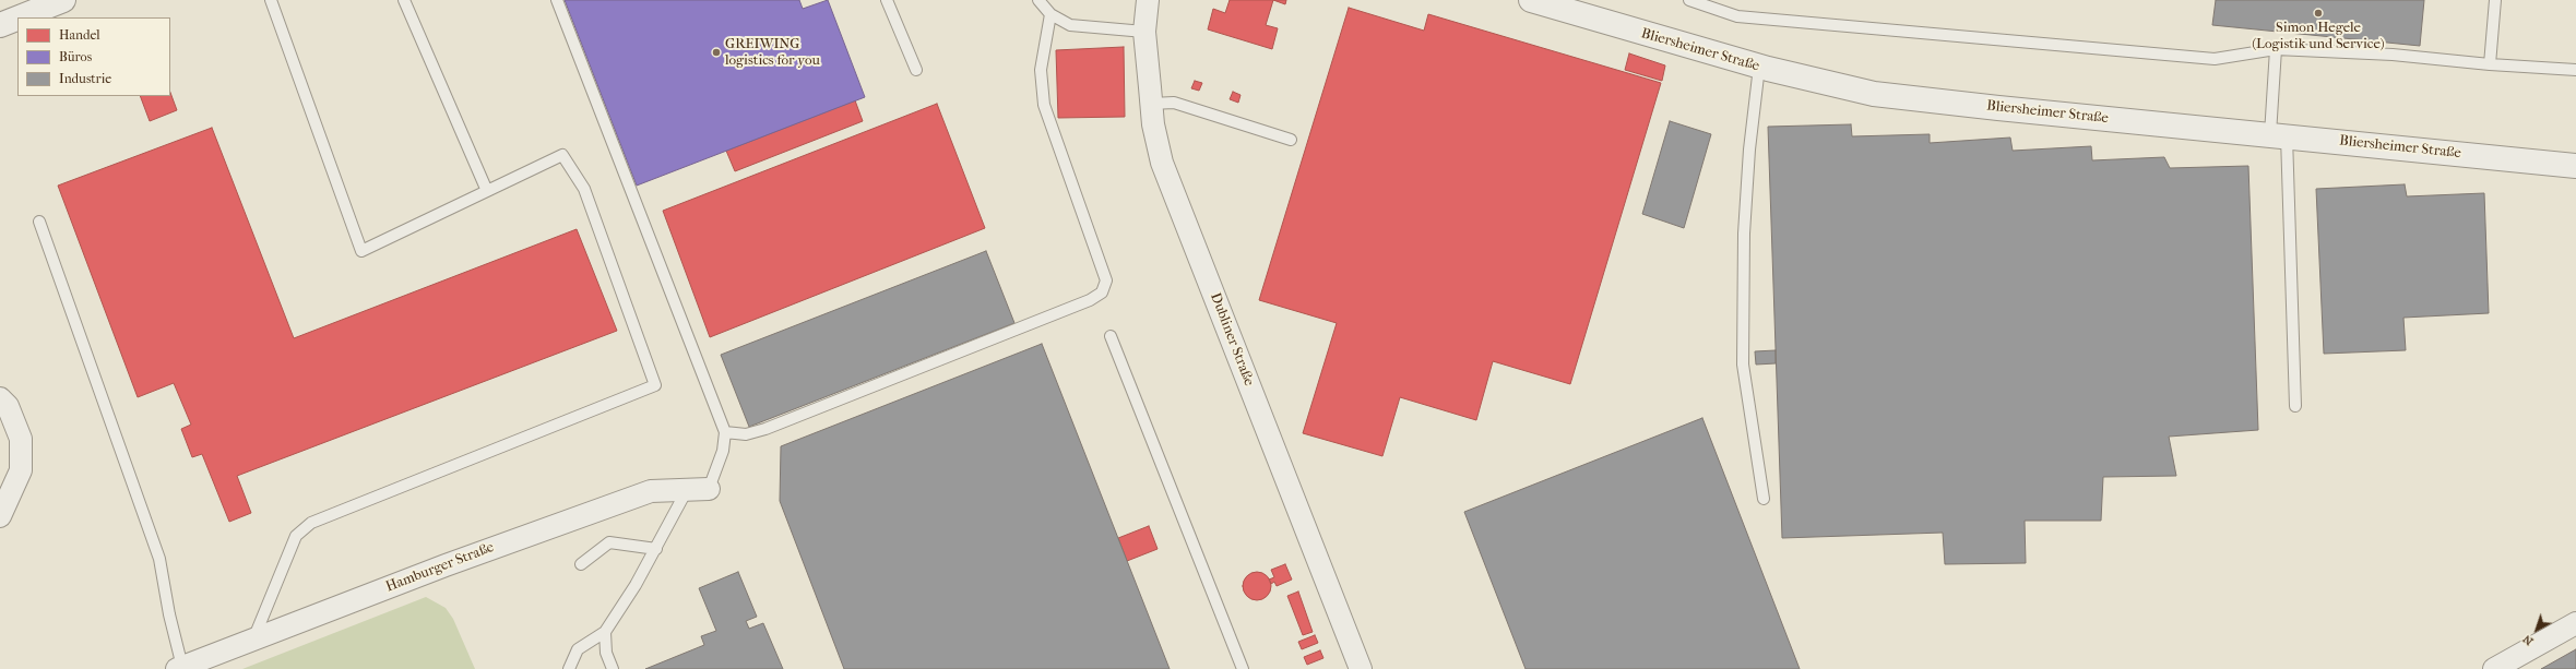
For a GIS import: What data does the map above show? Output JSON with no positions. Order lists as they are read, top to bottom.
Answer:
{
  "streets": {
    "street": ["Bliersheimer Straße", "Dubliner Straße", "Hamburger Straße"]
  },
  "places": ["Simon Hegele (Logistik und Service)", "GREIWING logistics for you"],
  "legend": ["Handel", "Büros", "Industrie"],
  "north": "bottom left"
}
